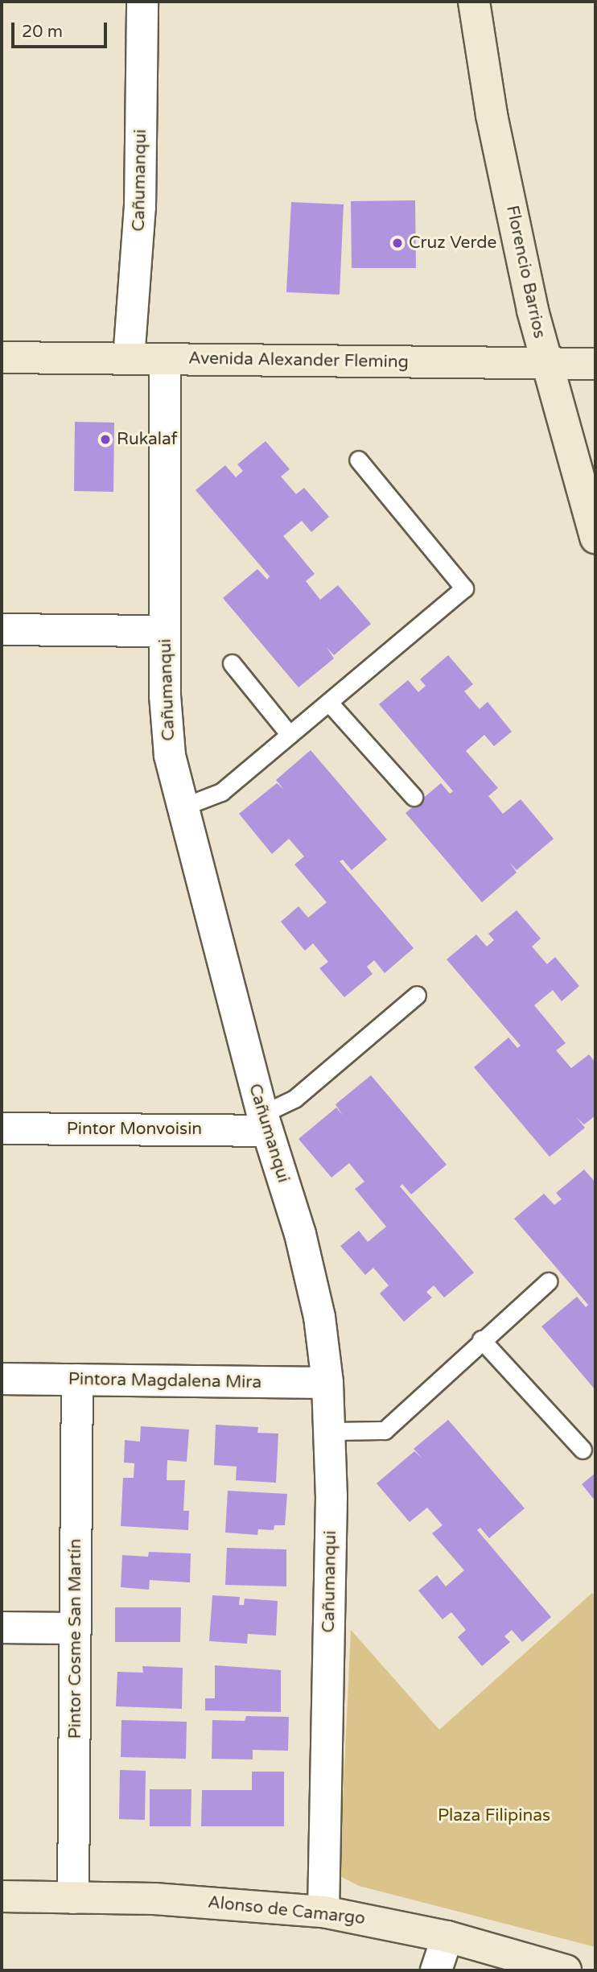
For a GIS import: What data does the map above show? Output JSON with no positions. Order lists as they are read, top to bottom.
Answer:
{
  "streets": {
    "main road": ["Florencio Barrios", "Avenida Alexander Fleming", "Alonso de Camargo"],
    "street": [
      "Cañumanqui",
      "Pintor Monvoisin",
      "Pintora Magdalena Mira",
      "Pintor Cosme San Martín"
    ]
  },
  "crossings": [
    ["Cañumanqui", "Avenida Alexander Fleming"],
    ["Cañumanqui", "Pintor Monvoisin"],
    ["Cañumanqui", "Pintora Magdalena Mira"],
    ["Cañumanqui", "Alonso de Camargo"],
    ["Florencio Barrios", "Avenida Alexander Fleming"],
    ["Pintora Magdalena Mira", "Pintor Cosme San Martín"],
    ["Pintor Cosme San Martín", "Alonso de Camargo"]
  ],
  "parks": ["Plaza Filipinas"],
  "places": ["Cruz Verde", "Rukalaf"],
  "scale_bar": "20 m"
}
